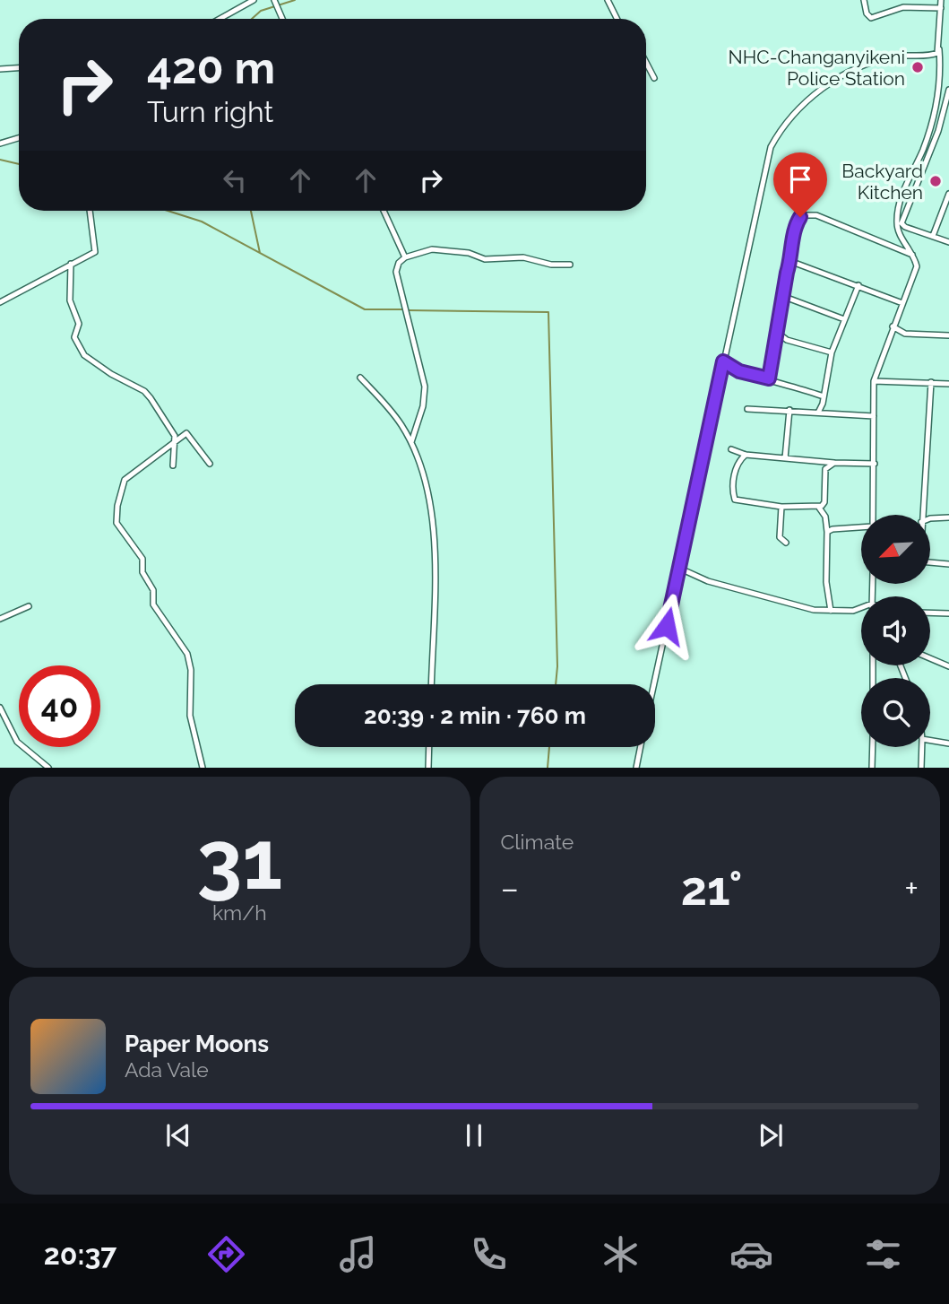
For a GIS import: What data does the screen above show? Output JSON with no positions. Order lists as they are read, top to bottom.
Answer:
{
  "places": ["NHC-Changanyikeni Police Station", "Backyard Kitchen"],
  "north": "bottom left",
  "page": {
    "turn": ["420 m", "Turn right"],
    "limit": "40",
    "trip": "20:39 · 2 min · 760 m",
    "tile": [
      ["31", "km/h"],
      "Climate"
    ],
    "heat": ["−", "21°", "+"],
    "song": ["Paper Moons", "Ada Vale"],
    "tabs": "20:37"
  }
}
